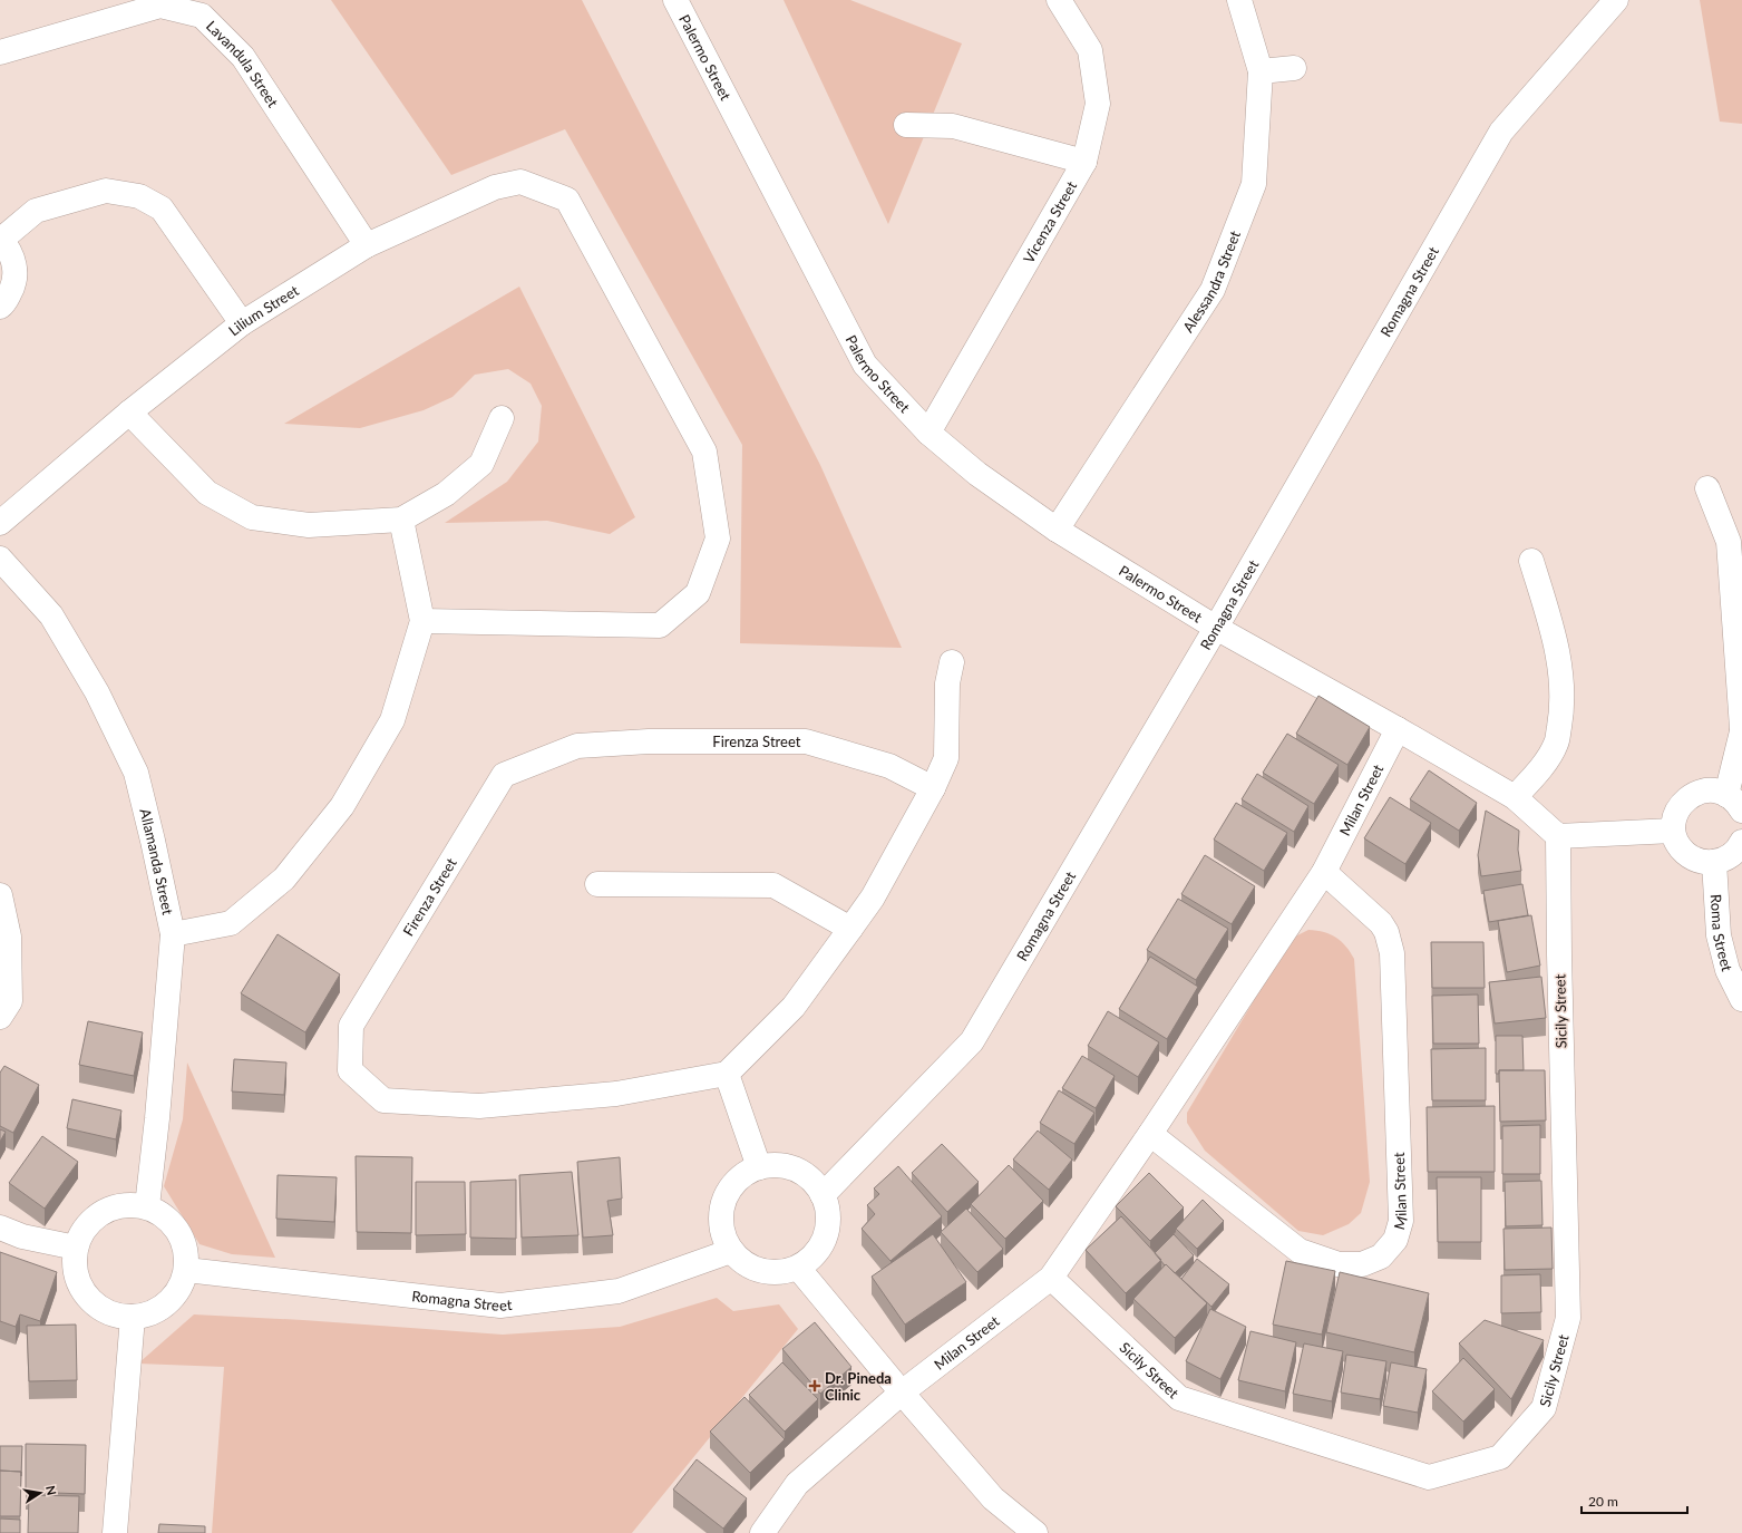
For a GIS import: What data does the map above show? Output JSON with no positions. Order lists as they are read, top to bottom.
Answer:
{
  "streets": {
    "street": [
      "Palermo Street",
      "Lavandula Street",
      "Vicenza Street",
      "Alessandra Street",
      "Romagna Street",
      "Lilium Street",
      "Firenza Street",
      "Milan Street",
      "Allamanda Street",
      "Roma Street",
      "Sicily Street"
    ]
  },
  "crossings": [
    ["Palermo Street", "Vicenza Street"],
    ["Palermo Street", "Alessandra Street"],
    ["Palermo Street", "Romagna Street"],
    ["Palermo Street", "Milan Street"],
    ["Palermo Street", "Sicily Street"],
    ["Lavandula Street", "Lilium Street"],
    ["Romagna Street", "Allamanda Street"],
    ["Milan Street", "Sicily Street"]
  ],
  "places": {
    "health": ["Dr. Pineda Clinic"]
  },
  "scale_bar": "20 m",
  "north": "right"
}
